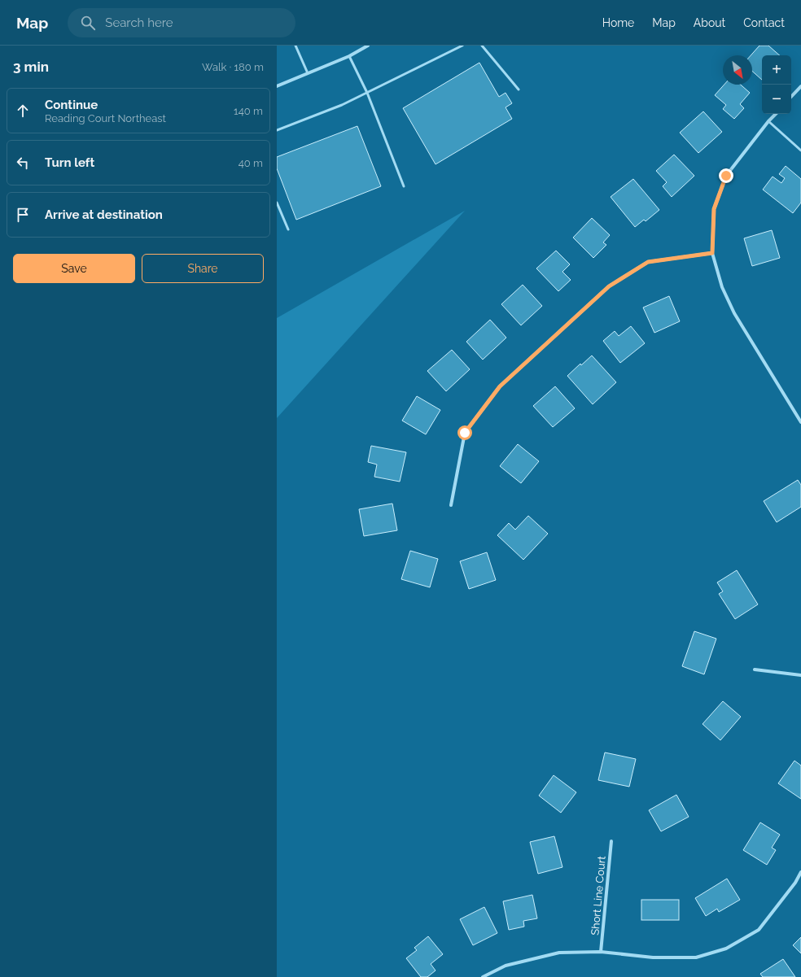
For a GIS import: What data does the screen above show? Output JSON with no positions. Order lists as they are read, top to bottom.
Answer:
{
  "streets": {
    "street": ["Short Line Court"]
  },
  "north": "bottom right",
  "page": {
    "header": "Map",
    "search": "Search here",
    "nav": [
      "Home",
      "Map",
      "About",
      "Contact"
    ],
    "heading": ["3 min", "Walk · 180 m"],
    "map_buttons": ["+", "−"],
    "list": [
      ["Continue", "Reading Court Northeast", "140 m"],
      ["Turn left", "40 m"],
      "Arrive at destination"
    ],
    "buttons": ["Save", "Share"]
  }
}
